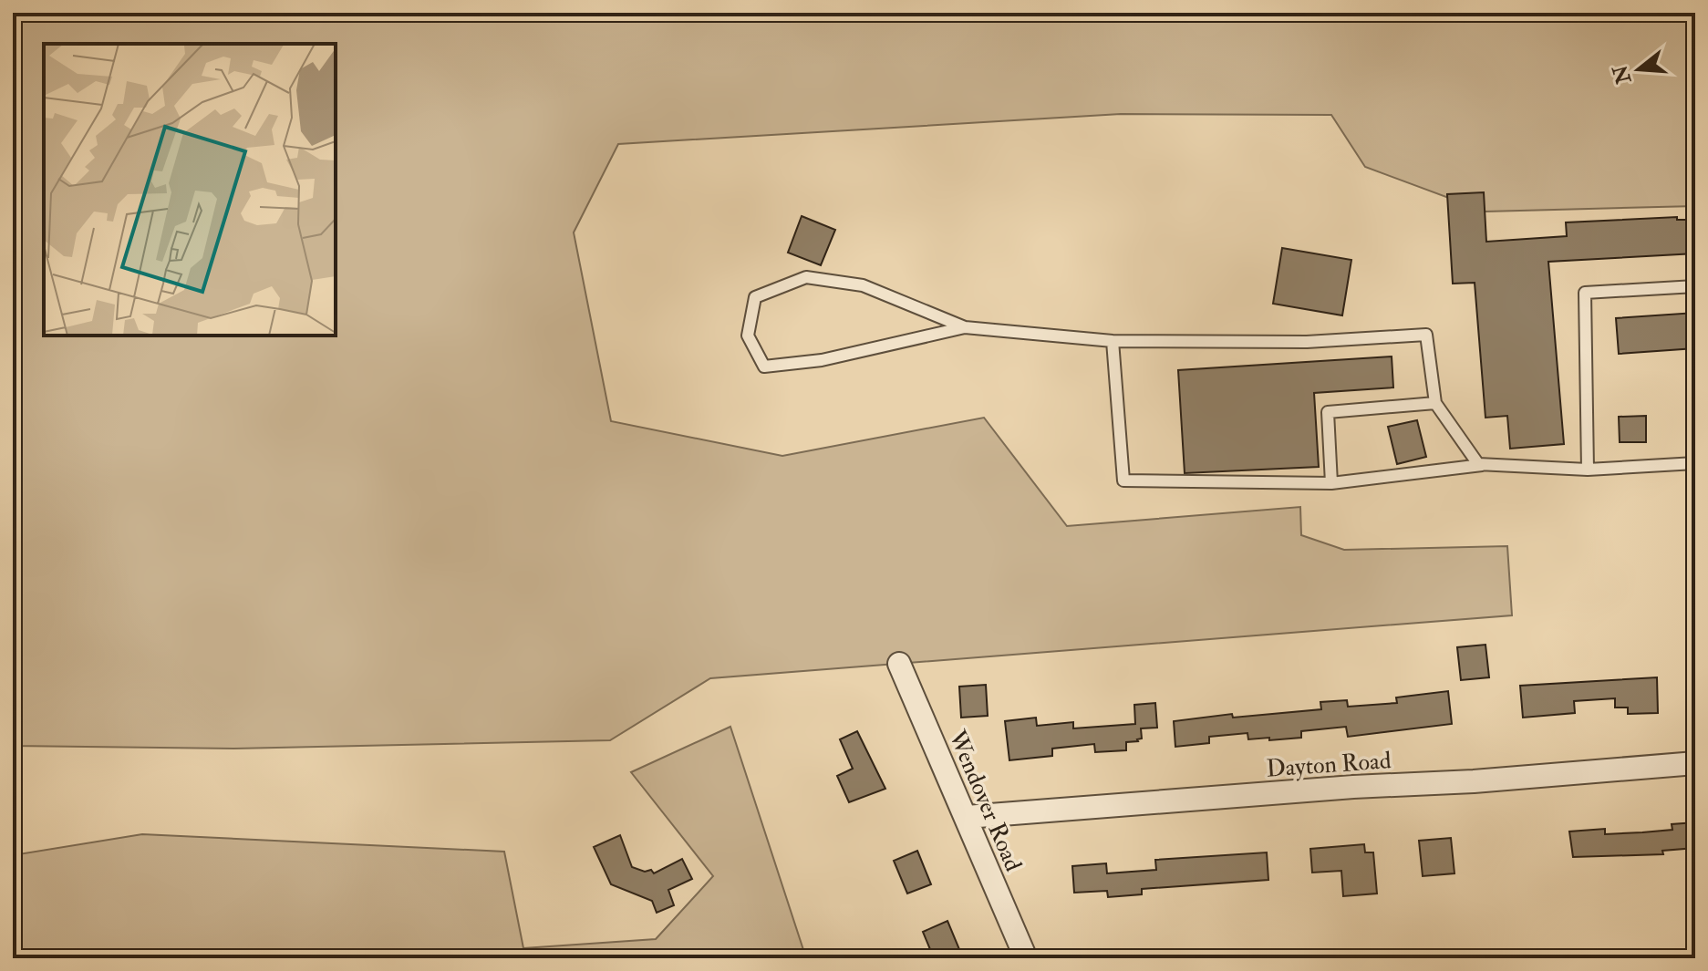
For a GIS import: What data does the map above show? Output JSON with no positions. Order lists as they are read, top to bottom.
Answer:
{
  "streets": {
    "street": ["Dayton Road", "Wendover Road"]
  },
  "crossings": [
    ["Dayton Road", "Wendover Road"]
  ],
  "north": "left"
}
